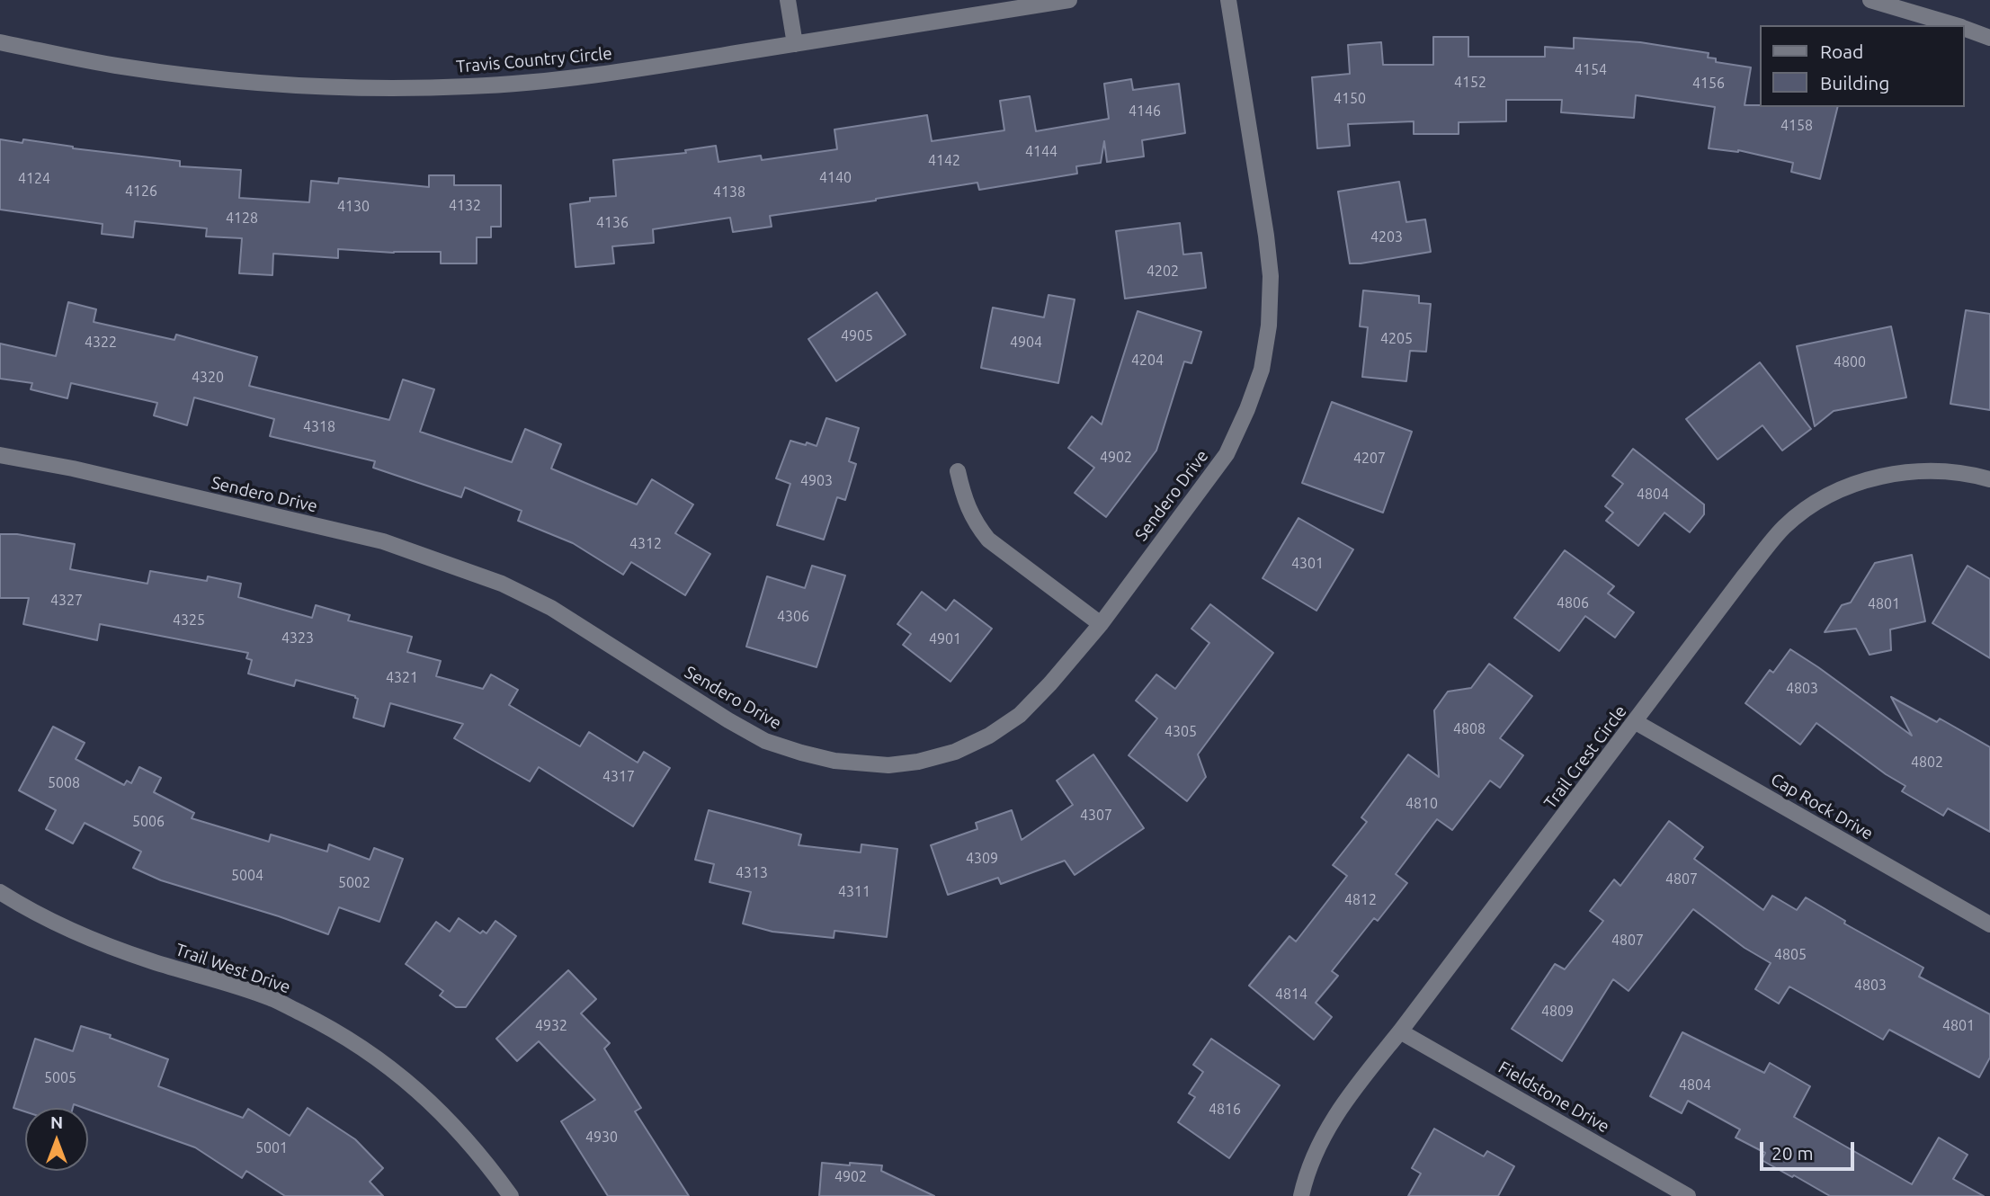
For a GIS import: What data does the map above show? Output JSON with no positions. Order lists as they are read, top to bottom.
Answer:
{
  "streets": {
    "street": [
      "Travis Country Circle",
      "Sendero Drive",
      "Trail Crest Circle",
      "Cap Rock Drive",
      "Trail West Drive",
      "Fieldstone Drive"
    ]
  },
  "crossings": [
    ["Trail Crest Circle", "Cap Rock Drive"],
    ["Trail Crest Circle", "Fieldstone Drive"]
  ],
  "house_numbers": [
    "4154",
    "4152",
    "4156",
    "4150",
    "4146",
    "4158",
    "4144",
    "4142",
    "4140",
    "4124",
    "4126",
    "4138",
    "4132",
    "4130",
    "4128",
    "4136",
    "4203",
    "4202",
    "4905",
    "4205",
    "4322",
    "4904",
    "4204",
    "4800",
    "4320",
    "4318",
    "4902",
    "4207",
    "4903",
    "4804",
    "4312",
    "4301",
    "4327",
    "4806",
    "4801",
    "4306",
    "4325",
    "4323",
    "4901",
    "4321",
    "4803",
    "4808",
    "4305",
    "4802",
    "4317",
    "5008",
    "4810",
    "4307",
    "5006",
    "4309",
    "4313",
    "5004",
    "4807",
    "5002",
    "4311",
    "4812",
    "4807",
    "4805",
    "4803",
    "4814",
    "4809",
    "4932",
    "4801",
    "5005",
    "4804",
    "4816",
    "4930",
    "5001",
    "4902"
  ],
  "legend": ["Road", "Building"],
  "scale_bar": "20 m",
  "north": "top"
}
